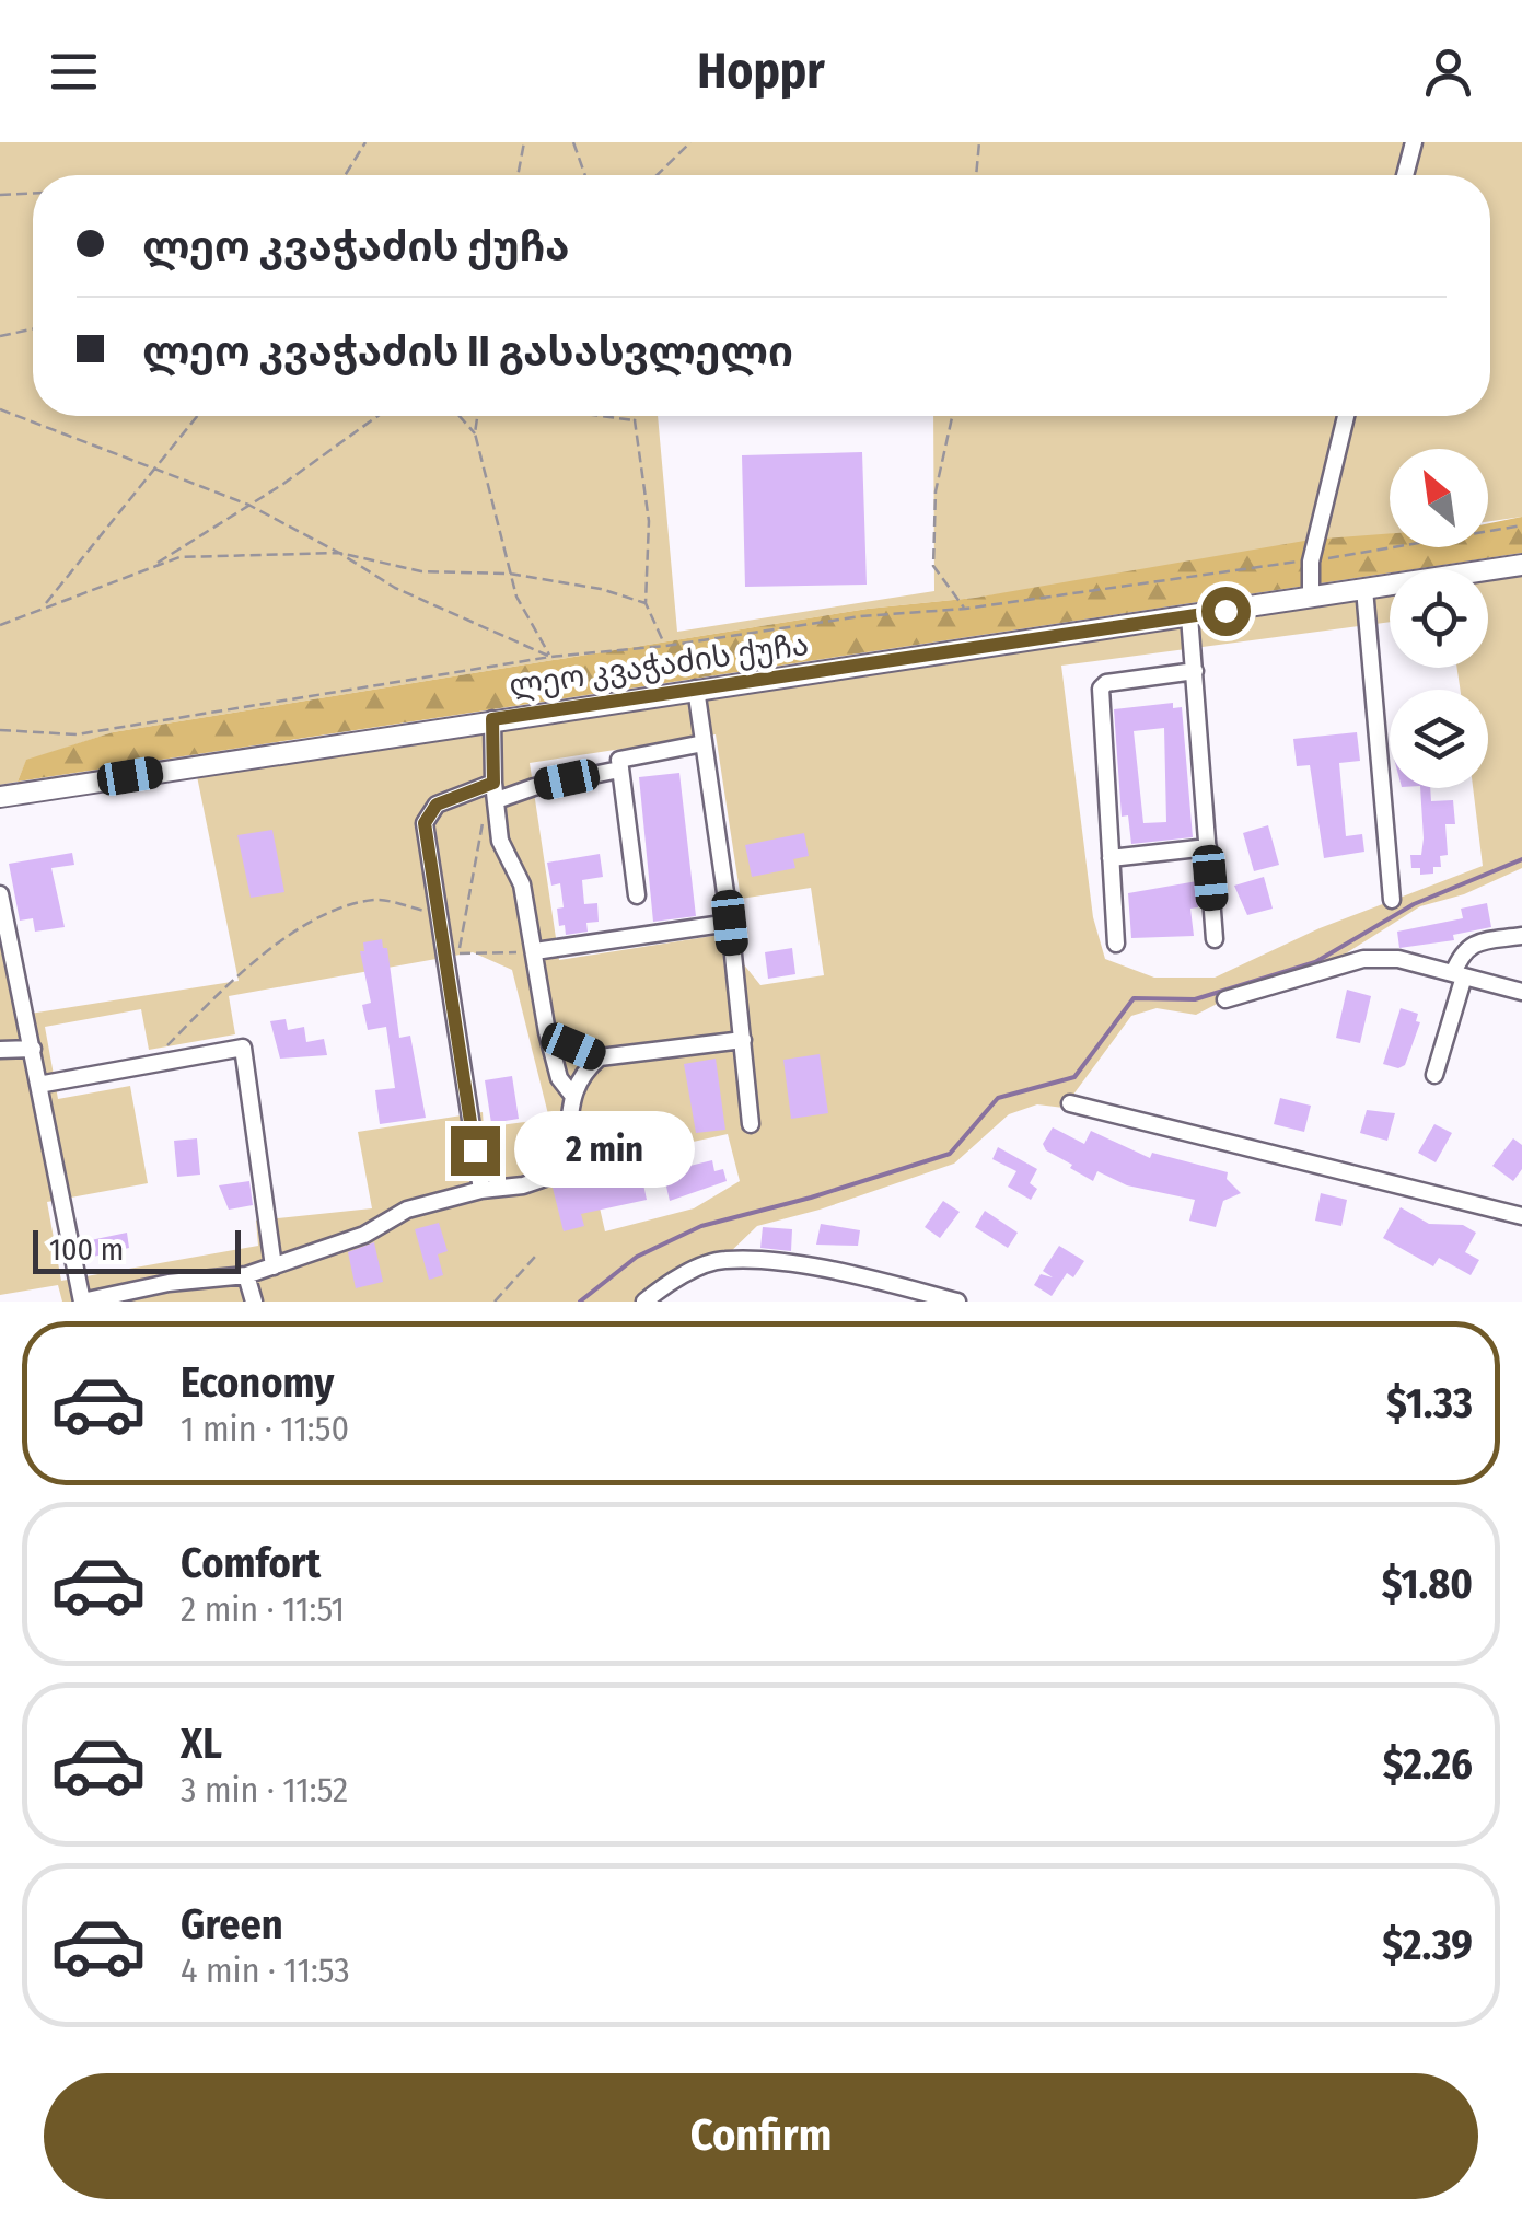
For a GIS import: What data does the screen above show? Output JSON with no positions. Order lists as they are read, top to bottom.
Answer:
{
  "streets": {
    "main road": ["ლეო კვაჭაძის ქუჩა"]
  },
  "scale_bar": "100 m",
  "north": "top left",
  "page": {
    "header": "Hoppr",
    "banner": ["ლეო კვაჭაძის ქუჩა", "ლეო კვაჭაძის II გასასვლელი"],
    "bubble": "2 min",
    "scale": "100 m",
    "list": [
      {
        "name": "Economy",
        "note": "1 min · 11:50",
        "value": "$1.33"
      },
      {
        "name": "Comfort",
        "note": "2 min · 11:51",
        "value": "$1.80"
      },
      {
        "name": "XL",
        "note": "3 min · 11:52",
        "value": "$2.26"
      },
      {
        "name": "Green",
        "note": "4 min · 11:53",
        "value": "$2.39"
      }
    ],
    "buttons": "Confirm"
  }
}
